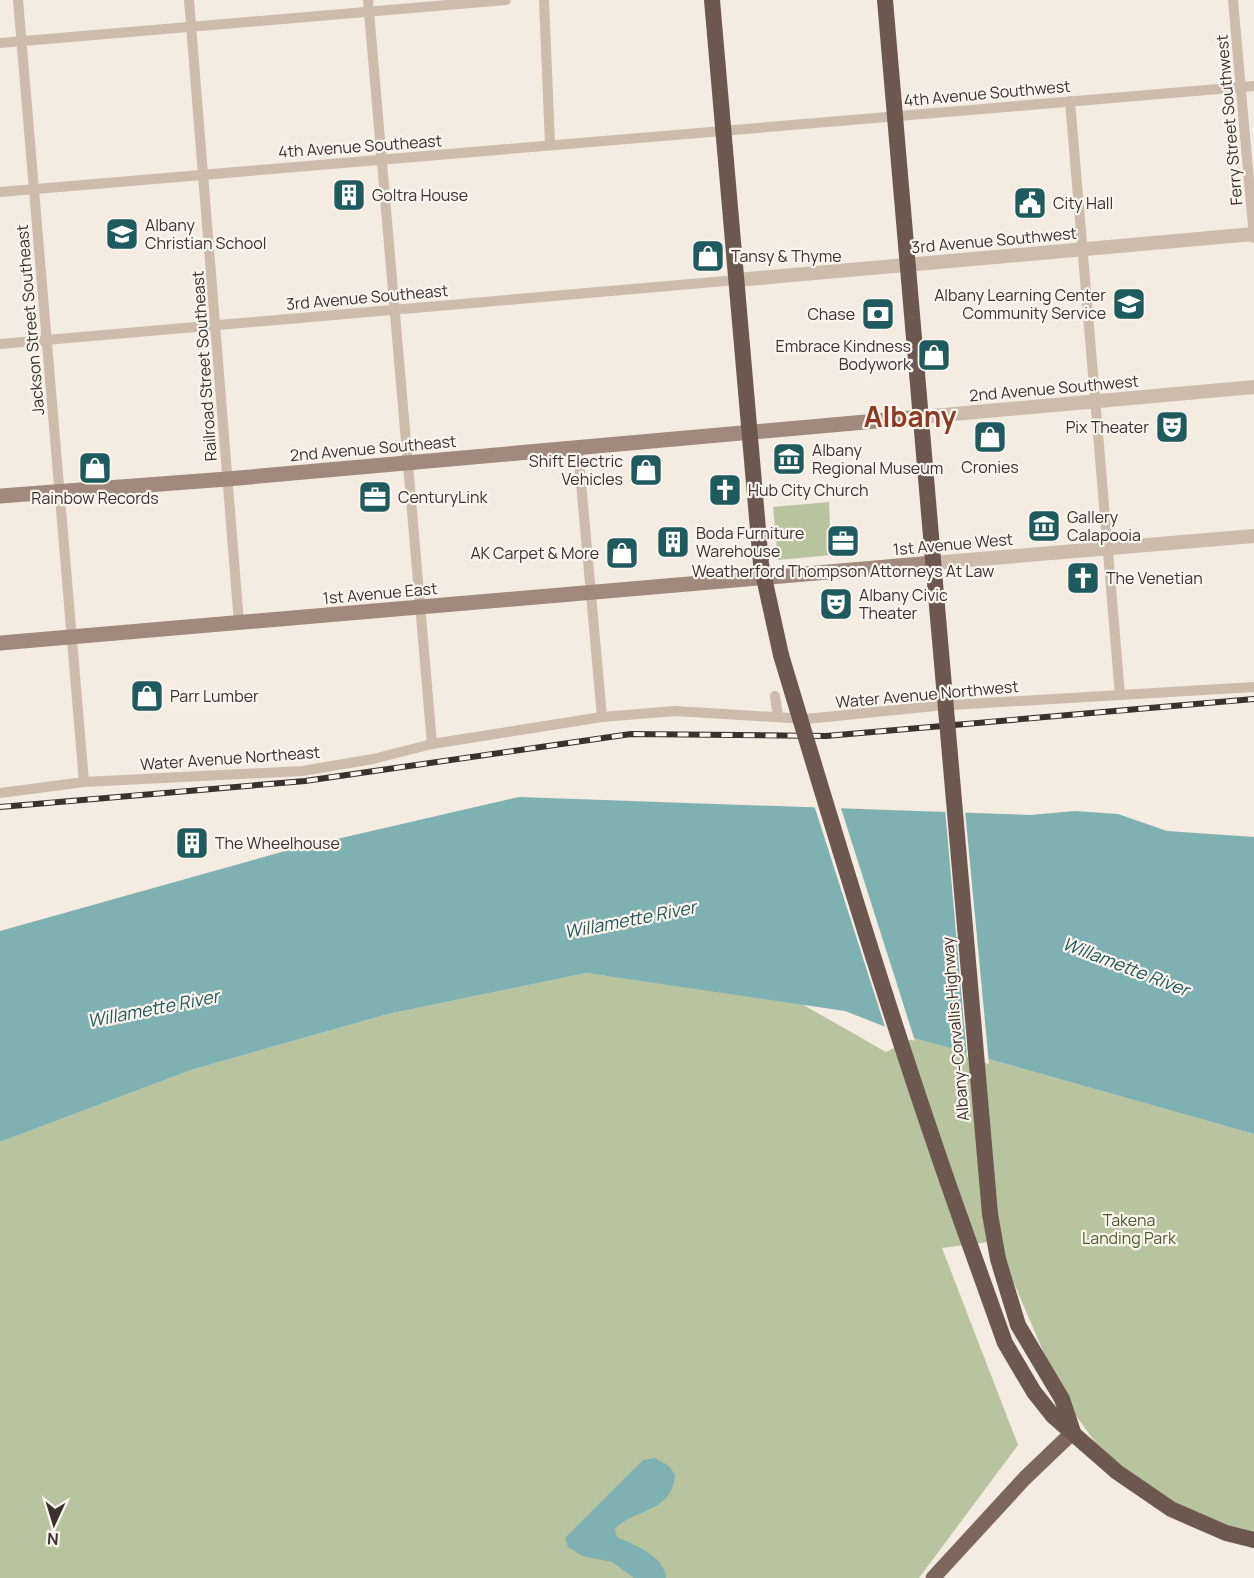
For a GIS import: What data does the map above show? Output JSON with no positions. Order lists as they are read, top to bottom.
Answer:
{
  "streets": {
    "highway": ["Albany-Corvallis Highway"],
    "main road": [
      "2nd Avenue Southwest",
      "2nd Avenue Southeast",
      "1st Avenue West",
      "1st Avenue East"
    ],
    "street": [
      "4th Avenue Southwest",
      "Ferry Street Southwest",
      "4th Avenue Southeast",
      "3rd Avenue Southwest",
      "3rd Avenue Southeast",
      "Jackson Street Southeast",
      "Railroad Street Southeast",
      "Water Avenue Northwest",
      "Water Avenue Northeast"
    ]
  },
  "crossings": [
    ["4th Avenue Southwest", "Ferry Street Southwest"],
    ["4th Avenue Southwest", "4th Avenue Southeast"],
    ["4th Avenue Southwest", "Albany-Corvallis Highway"],
    ["Ferry Street Southwest", "3rd Avenue Southwest"],
    ["4th Avenue Southeast", "Jackson Street Southeast"],
    ["4th Avenue Southeast", "Railroad Street Southeast"],
    ["4th Avenue Southeast", "Albany-Corvallis Highway"],
    ["3rd Avenue Southwest", "3rd Avenue Southeast"],
    ["3rd Avenue Southwest", "Albany-Corvallis Highway"],
    ["3rd Avenue Southeast", "Jackson Street Southeast"],
    ["3rd Avenue Southeast", "Railroad Street Southeast"],
    ["3rd Avenue Southeast", "Albany-Corvallis Highway"],
    ["Jackson Street Southeast", "2nd Avenue Southeast"],
    ["Jackson Street Southeast", "1st Avenue East"],
    ["Jackson Street Southeast", "Water Avenue Northeast"],
    ["Railroad Street Southeast", "2nd Avenue Southeast"],
    ["Railroad Street Southeast", "1st Avenue East"],
    ["2nd Avenue Southwest", "2nd Avenue Southeast"],
    ["2nd Avenue Southwest", "Albany-Corvallis Highway"],
    ["2nd Avenue Southeast", "Albany-Corvallis Highway"],
    ["1st Avenue West", "1st Avenue East"],
    ["1st Avenue West", "Albany-Corvallis Highway"],
    ["1st Avenue East", "Albany-Corvallis Highway"],
    ["Water Avenue Northwest", "Water Avenue Northeast"]
  ],
  "districts": ["Albany"],
  "water": ["Willamette River"],
  "parks": ["Takena Landing Park"],
  "places": {
    "building": ["Goltra House", "Boda Furniture Warehouse", "The Wheelhouse"],
    "public building": ["City Hall"],
    "school or university": ["Albany Christian School", "Albany Learning Center Community Service"],
    "shop": [
      "Tansy & Thyme",
      "Embrace Kindness Bodywork",
      "Cronies",
      "Rainbow Records",
      "Shift Electric Vehicles",
      "AK Carpet & More",
      "Parr Lumber"
    ],
    "bank": ["Chase"],
    "theatre": ["Pix Theater", "Albany Civic Theater"],
    "museum": ["Albany Regional Museum", "Gallery Calapooia"],
    "church": ["Hub City Church", "The Venetian"],
    "office": ["CenturyLink", "Weatherford Thompson Attorneys At Law"]
  },
  "north": "bottom"
}
